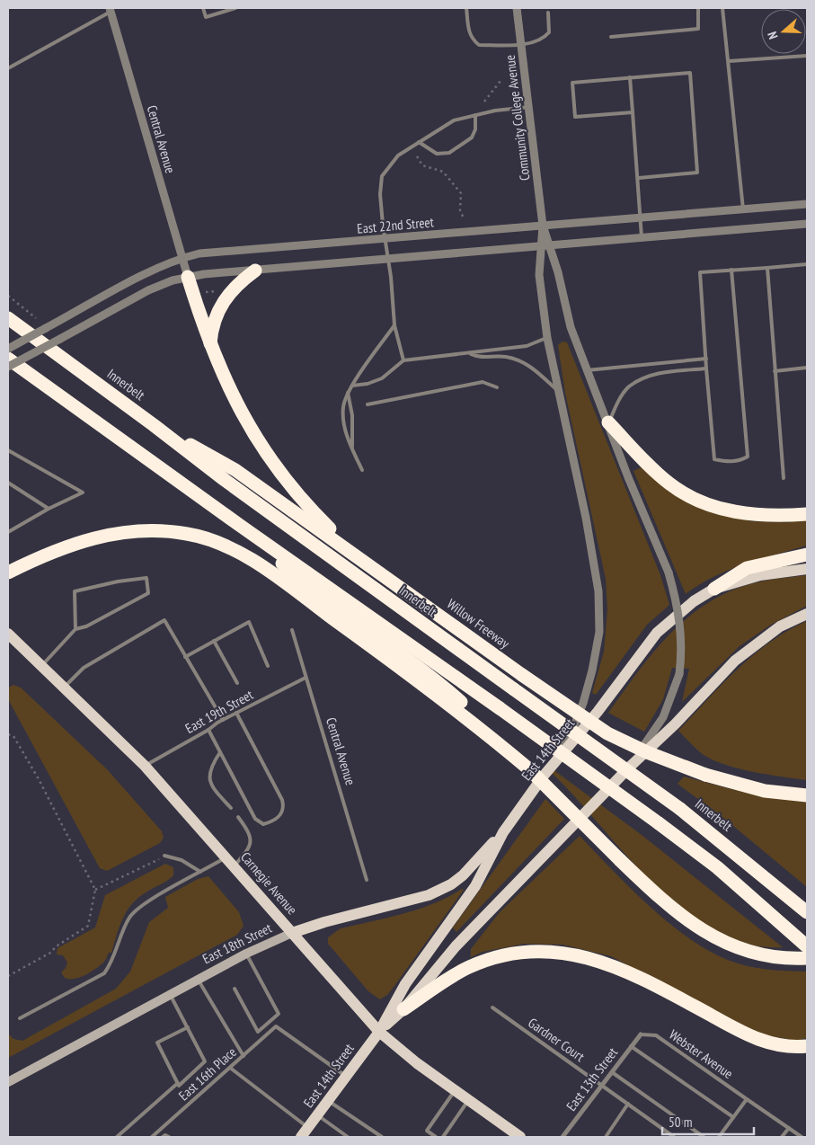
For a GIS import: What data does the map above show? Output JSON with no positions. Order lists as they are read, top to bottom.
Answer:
{
  "streets": {
    "highway": ["Innerbelt", "Willow Freeway"],
    "main road": ["East 14th Street", "Carnegie Avenue", "East 18th Street"],
    "street": [
      "Community College Avenue",
      "Central Avenue",
      "East 22nd Street",
      "East 13th Street"
    ],
    "lane": [
      "East 19th Street",
      "Gardner Court",
      "Webster Avenue",
      "East 16th Place"
    ]
  },
  "crossings": [
    ["Community College Avenue", "East 22nd Street"],
    ["Central Avenue", "East 22nd Street"],
    ["Central Avenue", "East 19th Street"],
    ["Innerbelt", "Willow Freeway"],
    ["East 19th Street", "Carnegie Avenue"],
    ["East 14th Street", "Carnegie Avenue"],
    ["East 14th Street", "East 18th Street"],
    ["East 14th Street", "East 16th Place"],
    ["Carnegie Avenue", "East 18th Street"],
    ["Gardner Court", "East 13th Street"],
    ["Webster Avenue", "East 13th Street"]
  ],
  "scale_bar": "50 m",
  "north": "left"
}
